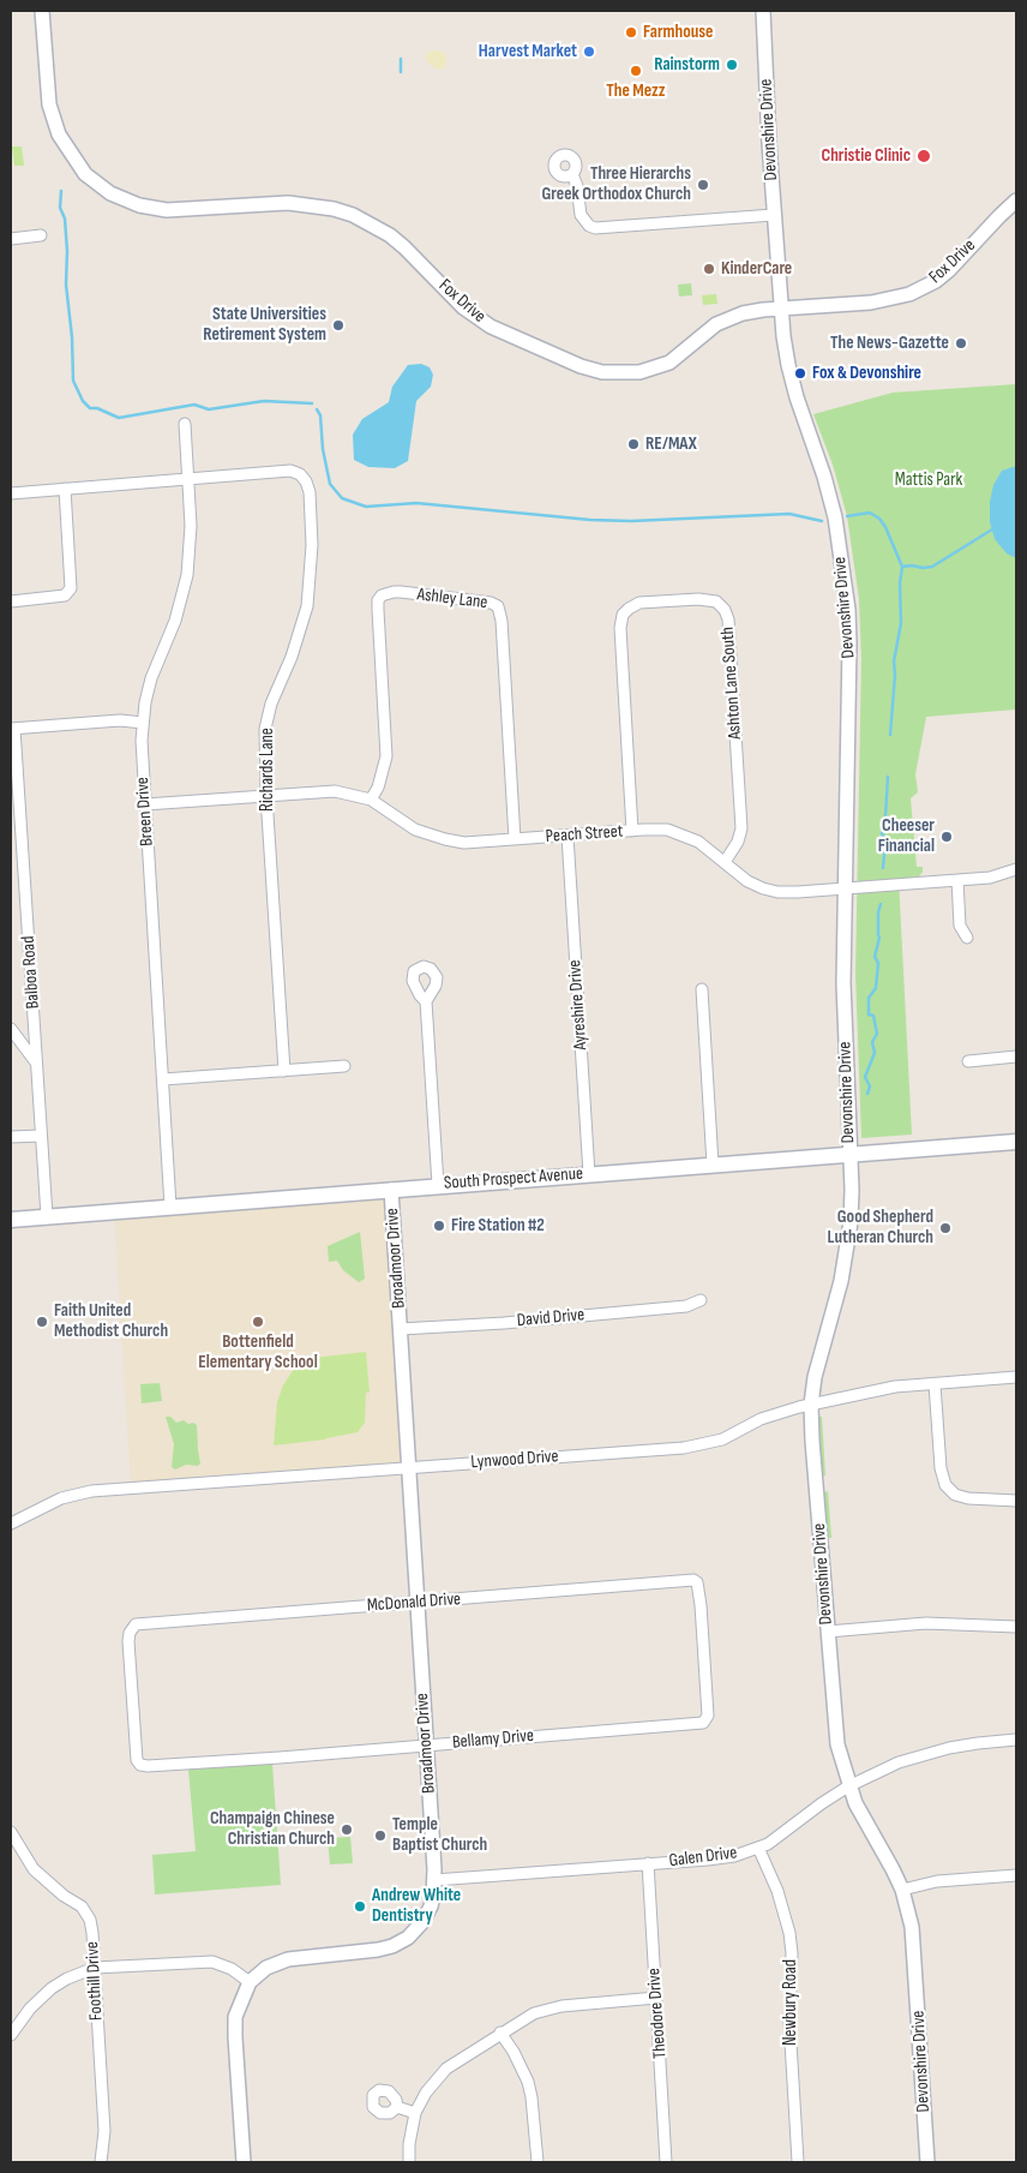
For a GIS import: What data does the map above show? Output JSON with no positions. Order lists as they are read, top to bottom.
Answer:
{
  "streets": {
    "main road": ["South Prospect Avenue"],
    "street": [
      "Devonshire Drive",
      "Fox Drive",
      "Ashley Lane",
      "Ashton Lane South",
      "Richards Lane",
      "Breen Drive",
      "Peach Street",
      "Balboa Road",
      "Ayreshire Drive",
      "Broadmoor Drive",
      "David Drive",
      "Lynwood Drive",
      "McDonald Drive",
      "Bellamy Drive",
      "Galen Drive",
      "Foothill Drive",
      "Newbury Road",
      "Theodore Drive"
    ]
  },
  "crossings": [
    ["Devonshire Drive", "Fox Drive"],
    ["Devonshire Drive", "Peach Street"],
    ["Devonshire Drive", "South Prospect Avenue"],
    ["Devonshire Drive", "Lynwood Drive"],
    ["Devonshire Drive", "Galen Drive"],
    ["Ashley Lane", "Peach Street"],
    ["Ashton Lane South", "Peach Street"],
    ["Richards Lane", "Breen Drive"],
    ["Richards Lane", "Peach Street"],
    ["Breen Drive", "Peach Street"],
    ["Breen Drive", "South Prospect Avenue"],
    ["Peach Street", "Ayreshire Drive"],
    ["Balboa Road", "South Prospect Avenue"],
    ["Ayreshire Drive", "South Prospect Avenue"],
    ["South Prospect Avenue", "Broadmoor Drive"],
    ["Broadmoor Drive", "David Drive"],
    ["Broadmoor Drive", "Lynwood Drive"],
    ["Broadmoor Drive", "McDonald Drive"],
    ["Broadmoor Drive", "Bellamy Drive"],
    ["Broadmoor Drive", "Galen Drive"],
    ["McDonald Drive", "Bellamy Drive"],
    ["Galen Drive", "Newbury Road"],
    ["Galen Drive", "Theodore Drive"]
  ],
  "parks": ["Mattis Park"],
  "places": [
    "Farmhouse",
    "Harvest Market",
    "Rainstorm",
    "The Mezz",
    "Christie Clinic",
    "Three Hierarchs Greek Orthodox Church",
    "KinderCare",
    "State Universities Retirement System",
    "The News-Gazette",
    "Fox & Devonshire",
    "RE/MAX",
    "Cheeser Financial",
    "Fire Station #2",
    "Good Shepherd Lutheran Church",
    "Faith United Methodist Church",
    "Bottenfield Elementary School",
    "Champaign Chinese Christian Church",
    "Temple Baptist Church",
    "Andrew White Dentistry"
  ]
}
